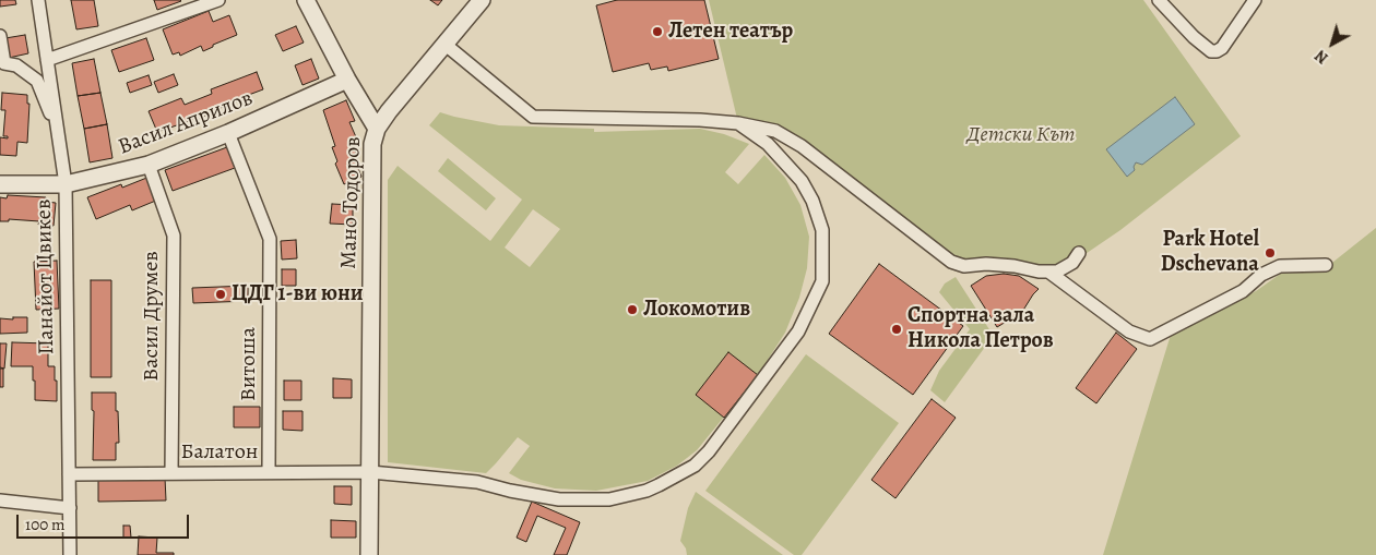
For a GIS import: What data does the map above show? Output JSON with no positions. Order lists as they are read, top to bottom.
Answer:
{
  "streets": {
    "street": [
      "Васил Априлов",
      "Мано Тодоров",
      "Панайот Цвикев",
      "Васил Друмев",
      "Витоша",
      "Балатон"
    ]
  },
  "crossings": [
    ["Васил Априлов", "Мано Тодоров"],
    ["Васил Априлов", "Панайот Цвикев"],
    ["Васил Априлов", "Васил Друмев"],
    ["Васил Априлов", "Витоша"],
    ["Мано Тодоров", "Балатон"],
    ["Панайот Цвикев", "Балатон"],
    ["Васил Друмев", "Балатон"],
    ["Витоша", "Балатон"]
  ],
  "parks": ["Детски Кът"],
  "places": [
    "Летен театър",
    "Park Hotel Dschevana",
    "ЦДГ 1-ви юни",
    "Локомотив",
    "Спортна зала Никола Петров"
  ],
  "scale_bar": "100 m",
  "north": "bottom left"
}
